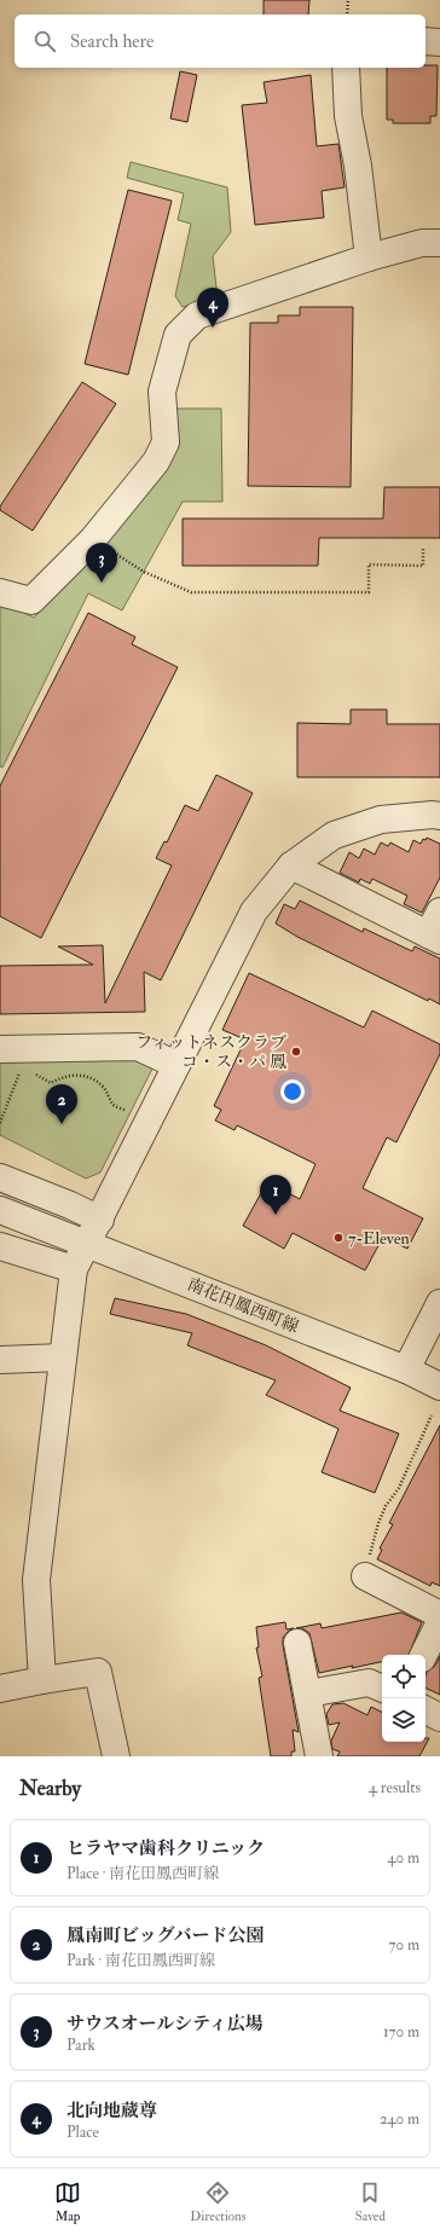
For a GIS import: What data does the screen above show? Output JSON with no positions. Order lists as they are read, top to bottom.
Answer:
{
  "streets": {
    "street": ["南花田鳳西町線"]
  },
  "places": ["フィットネスクラブ コ・ス・パ 鳳", "7-Eleven"],
  "page": {
    "search": "Search here",
    "pins": [
      "4",
      "3",
      "2",
      "1"
    ],
    "heading": ["Nearby", "4 results"],
    "list": [
      {
        "mark": "1",
        "name": "ヒラヤマ歯科クリニック",
        "note": "Place · 南花田鳳西町線",
        "value": "40 m"
      },
      {
        "mark": "2",
        "name": "鳳南町ビッグバード公園",
        "note": "Park · 南花田鳳西町線",
        "value": "70 m"
      },
      {
        "mark": "3",
        "name": "サウスオールシティ広場",
        "note": "Park",
        "value": "170 m"
      },
      {
        "mark": "4",
        "name": "北向地蔵尊",
        "note": "Place",
        "value": "240 m"
      }
    ],
    "nav": ["Map", "Directions", "Saved"]
  }
}
